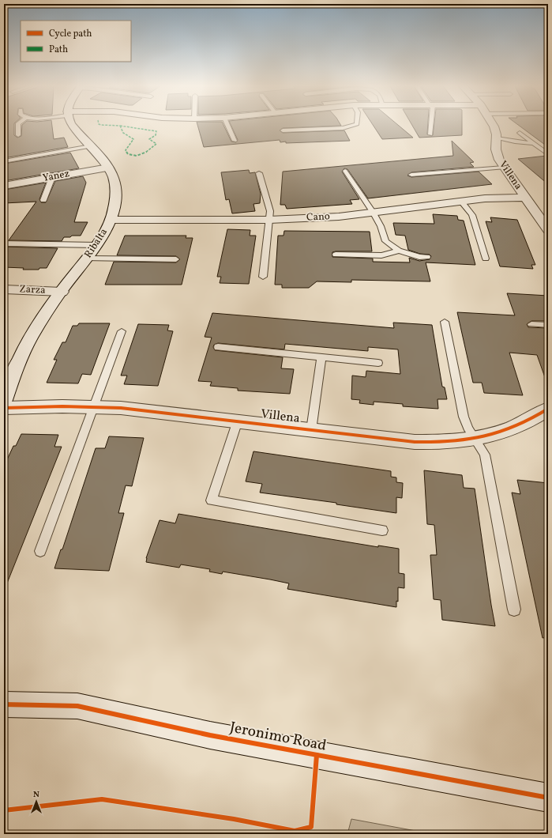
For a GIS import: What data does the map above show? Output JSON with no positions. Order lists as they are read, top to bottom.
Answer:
{
  "streets": {
    "street": [
      "Villena",
      "Yanez",
      "Cano",
      "Ribalta",
      "Zarza",
      "Jeronimo Road"
    ]
  },
  "crossings": [
    ["Villena", "Cano"],
    ["Yanez", "Ribalta"],
    ["Cano", "Ribalta"],
    ["Ribalta", "Zarza"]
  ],
  "legend": ["Cycle path", "Path"],
  "north": "top"
}
